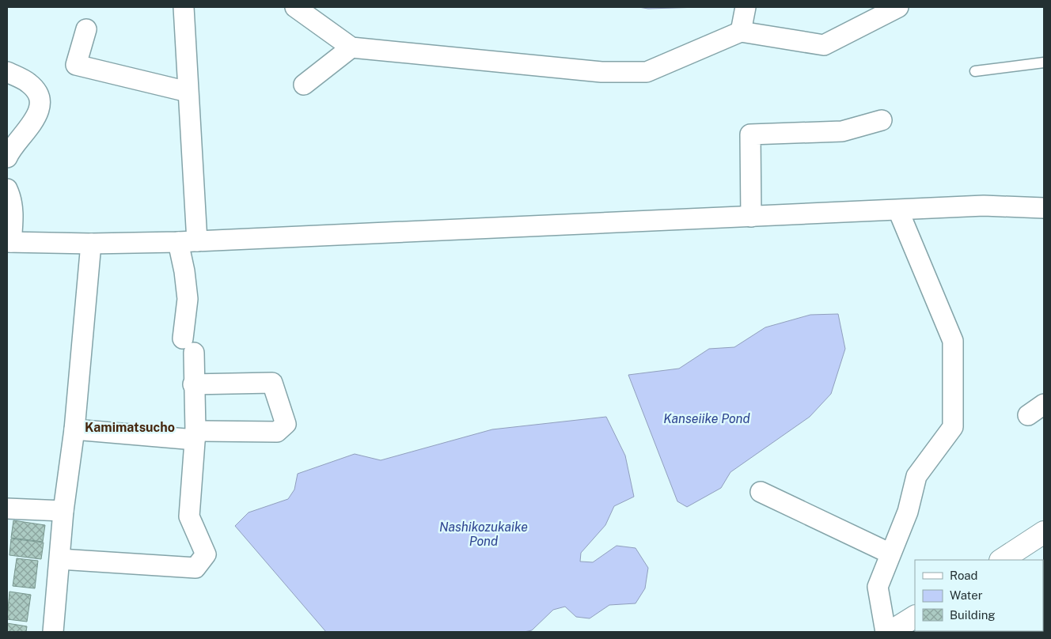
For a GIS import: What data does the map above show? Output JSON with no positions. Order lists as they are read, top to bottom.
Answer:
{
  "districts": ["Kamimatsucho"],
  "water": ["Kanseiike Pond", "Nashikozukaike Pond"],
  "legend": ["Road", "Water", "Building"]
}
